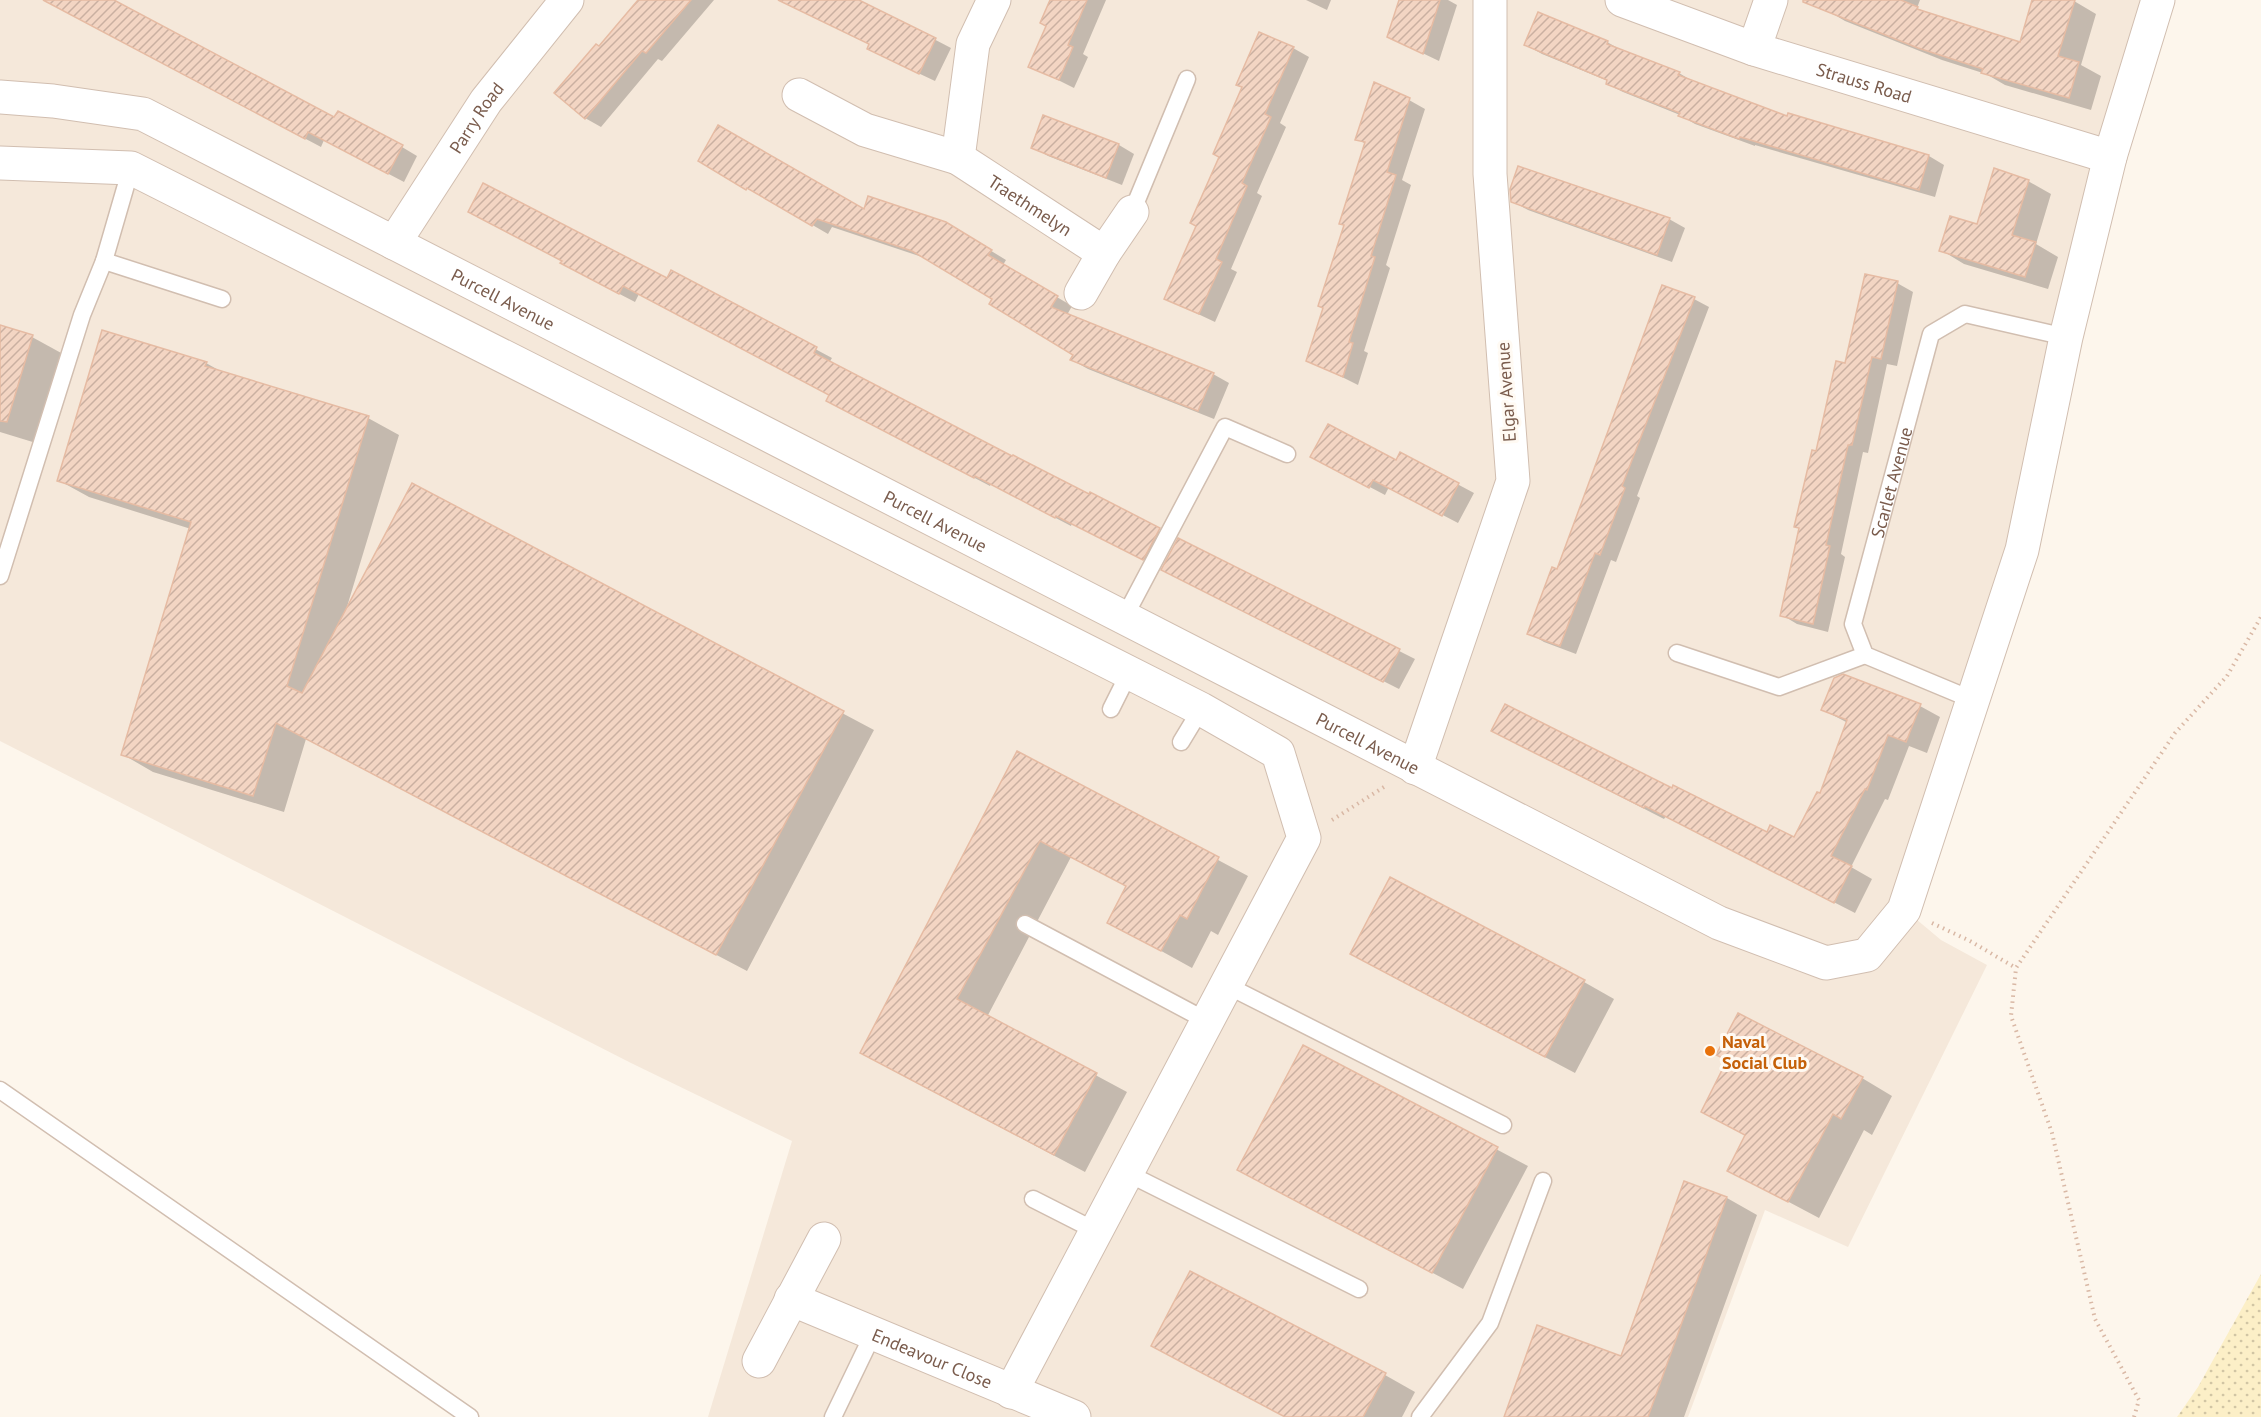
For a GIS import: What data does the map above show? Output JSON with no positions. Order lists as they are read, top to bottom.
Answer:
{
  "streets": {
    "street": [
      "Strauss Road",
      "Parry Road",
      "Traethmelyn",
      "Purcell Avenue",
      "Elgar Avenue",
      "Endeavour Close"
    ],
    "lane": ["Scarlet Avenue"]
  },
  "crossings": [
    ["Parry Road", "Purcell Avenue"],
    ["Purcell Avenue", "Elgar Avenue"]
  ],
  "places": ["Naval Social Club"]
}
